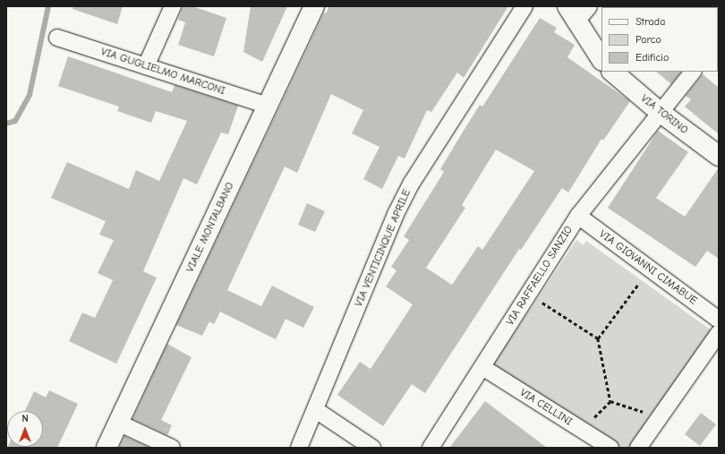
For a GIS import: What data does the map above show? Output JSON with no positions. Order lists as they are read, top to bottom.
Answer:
{
  "streets": {
    "street": [
      "VIA GUGLIELMO MARCONI",
      "VIA TORINO",
      "VIALE MONTALBANO",
      "VIA VENTICINQUE APRILE",
      "VIA GIOVANNI CIMABUE",
      "VIA RAFFAELLO SANZIO",
      "VIA CELLINI"
    ]
  },
  "crossings": [
    ["VIA GUGLIELMO MARCONI", "VIALE MONTALBANO"],
    ["VIA TORINO", "VIA RAFFAELLO SANZIO"],
    ["VIA GIOVANNI CIMABUE", "VIA RAFFAELLO SANZIO"],
    ["VIA RAFFAELLO SANZIO", "VIA CELLINI"]
  ],
  "legend": ["Strada", "Parco", "Edificio"],
  "north": "top"
}
